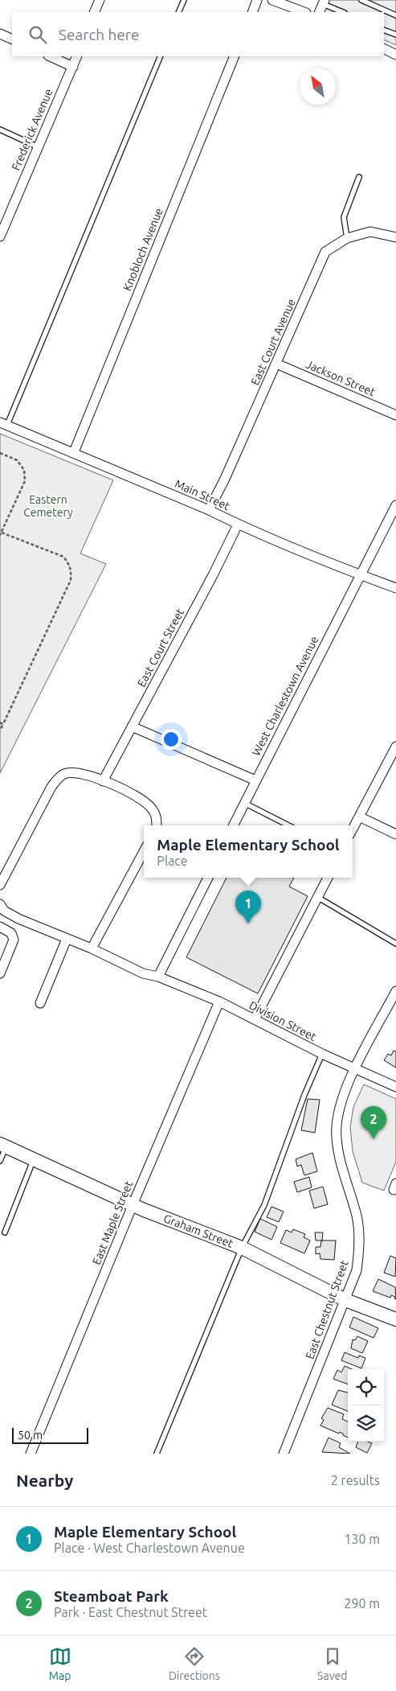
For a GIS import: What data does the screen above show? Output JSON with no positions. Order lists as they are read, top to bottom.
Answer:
{
  "streets": {
    "street": [
      "Frederick Avenue",
      "Knobloch Avenue",
      "East Court Avenue",
      "Jackson Street",
      "Main Street",
      "East Court Street",
      "West Charlestown Avenue",
      "Division Street",
      "East Maple Street",
      "Graham Street",
      "East Chestnut Street"
    ]
  },
  "crossings": [
    ["Knobloch Avenue", "Main Street"],
    ["East Court Avenue", "Jackson Street"],
    ["East Court Avenue", "Main Street"],
    ["Main Street", "East Court Street"],
    ["Main Street", "West Charlestown Avenue"],
    ["Division Street", "East Maple Street"],
    ["Division Street", "East Chestnut Street"],
    ["East Maple Street", "Graham Street"],
    ["Graham Street", "East Chestnut Street"]
  ],
  "parks": ["Eastern Cemetery"],
  "scale_bar": "50 m",
  "north": "top left",
  "page": {
    "search": "Search here",
    "popup": ["Maple Elementary School", "Place"],
    "pins": ["1", "2"],
    "scale": "50 m",
    "heading": ["Nearby", "2 results"],
    "list": [
      {
        "mark": "1",
        "name": "Maple Elementary School",
        "note": "Place · West Charlestown Avenue",
        "value": "130 m"
      },
      {
        "mark": "2",
        "name": "Steamboat Park",
        "note": "Park · East Chestnut Street",
        "value": "290 m"
      }
    ],
    "nav": ["Map", "Directions", "Saved"]
  }
}
